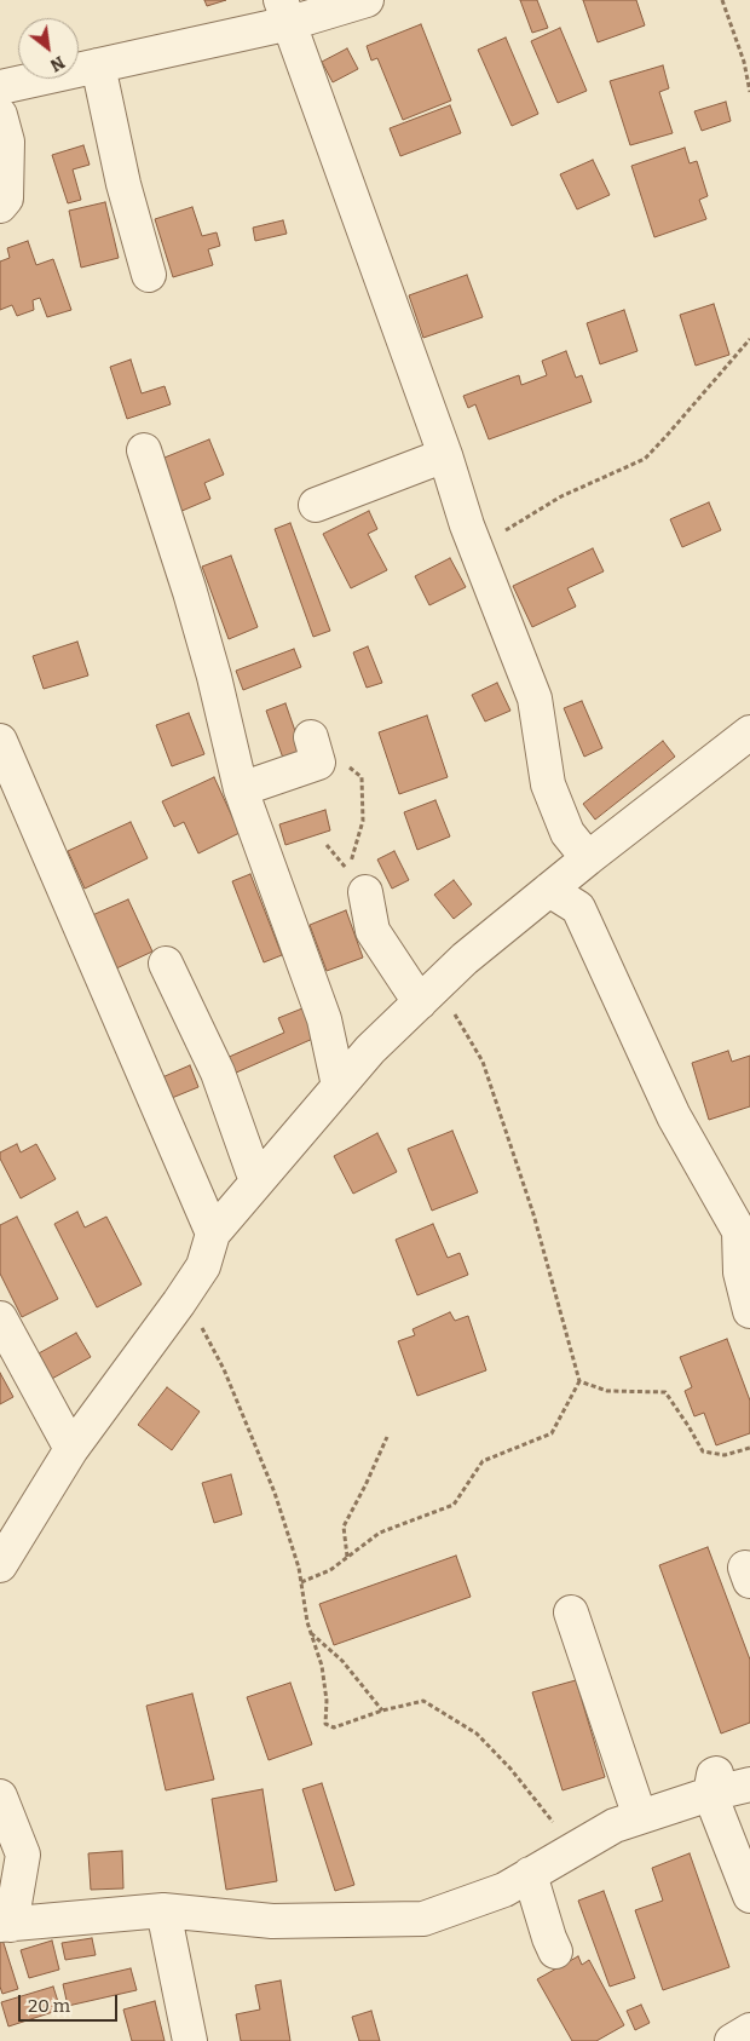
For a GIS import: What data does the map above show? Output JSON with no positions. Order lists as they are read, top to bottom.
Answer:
{
  "scale_bar": "20 m",
  "north": "bottom right"
}
